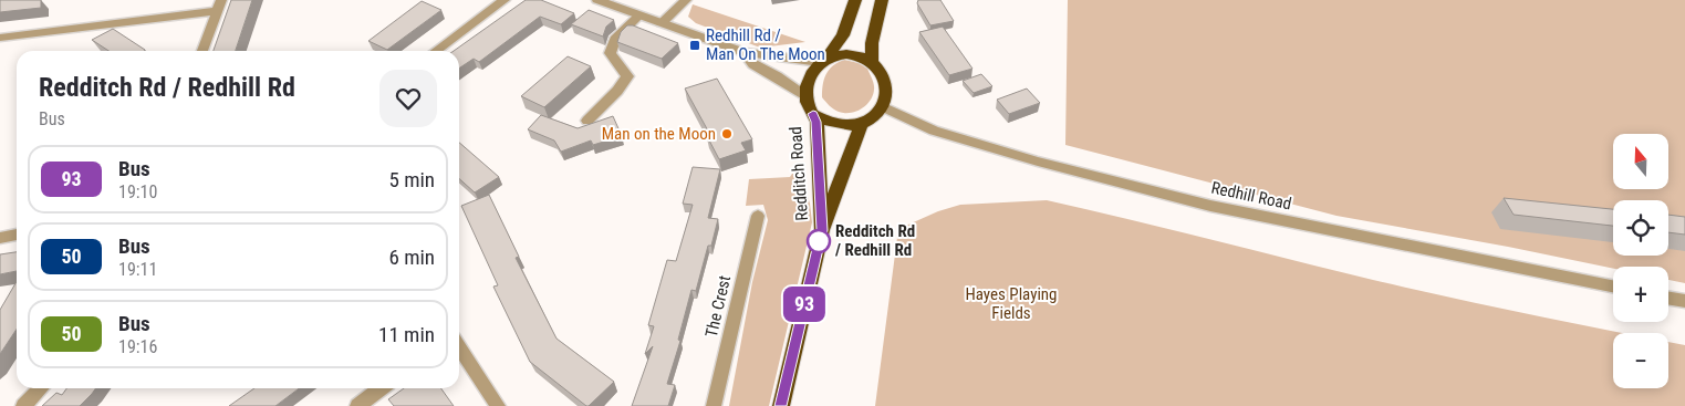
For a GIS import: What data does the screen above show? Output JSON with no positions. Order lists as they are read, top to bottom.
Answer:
{
  "streets": {
    "highway": ["Redditch Road"],
    "street": ["Redhill Road", "The Crest"]
  },
  "crossings": [
    ["Redditch Road", "Redhill Road"]
  ],
  "parks": ["Hayes Playing Fields"],
  "places": {
    "transit": ["Redhill Rd / Man On The Moon"],
    "other": ["Man on the Moon", "Redditch Rd / Redhill Rd"]
  },
  "lines": ["bus line 93"],
  "north": "top",
  "page": {
    "on_map": "93",
    "heading": ["Redditch Rd / Redhill Rd", "Bus"],
    "map_buttons": ["+", "−"],
    "list": [
      {
        "mark": "93",
        "name": "Bus",
        "note": "19:10",
        "value": "5 min"
      },
      {
        "mark": "50",
        "name": "Bus",
        "note": "19:11",
        "value": "6 min"
      },
      {
        "mark": "50",
        "name": "Bus",
        "note": "19:16",
        "value": "11 min"
      }
    ]
  }
}
